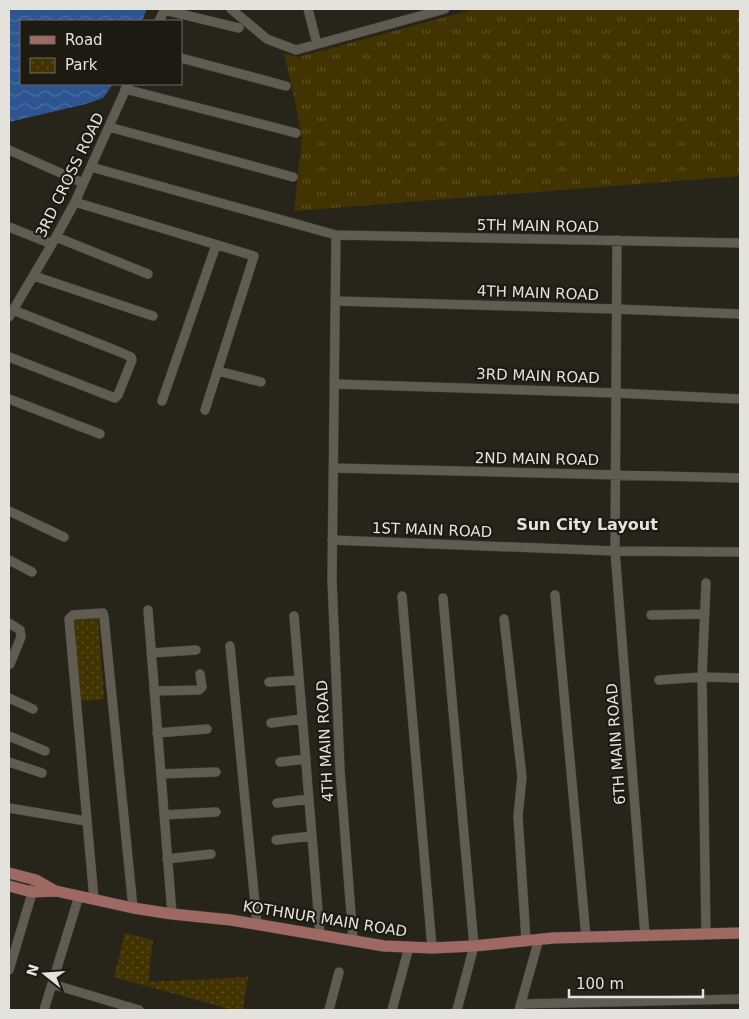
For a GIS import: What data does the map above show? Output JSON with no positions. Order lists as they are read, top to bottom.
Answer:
{
  "streets": {
    "main road": ["KOTHNUR MAIN ROAD"],
    "street": [
      "3RD CROSS ROAD",
      "5TH MAIN ROAD",
      "4TH MAIN ROAD",
      "3RD MAIN ROAD",
      "2ND MAIN ROAD",
      "1ST MAIN ROAD",
      "6TH MAIN ROAD"
    ]
  },
  "crossings": [
    ["3RD CROSS ROAD", "5TH MAIN ROAD"],
    ["5TH MAIN ROAD", "4TH MAIN ROAD"],
    ["5TH MAIN ROAD", "6TH MAIN ROAD"],
    ["4TH MAIN ROAD", "3RD MAIN ROAD"],
    ["4TH MAIN ROAD", "2ND MAIN ROAD"],
    ["4TH MAIN ROAD", "1ST MAIN ROAD"],
    ["4TH MAIN ROAD", "6TH MAIN ROAD"],
    ["4TH MAIN ROAD", "KOTHNUR MAIN ROAD"],
    ["3RD MAIN ROAD", "6TH MAIN ROAD"],
    ["2ND MAIN ROAD", "6TH MAIN ROAD"],
    ["1ST MAIN ROAD", "6TH MAIN ROAD"],
    ["6TH MAIN ROAD", "KOTHNUR MAIN ROAD"]
  ],
  "districts": ["Sun City Layout"],
  "legend": ["Road", "Park"],
  "scale_bar": "100 m",
  "north": "left"
}
